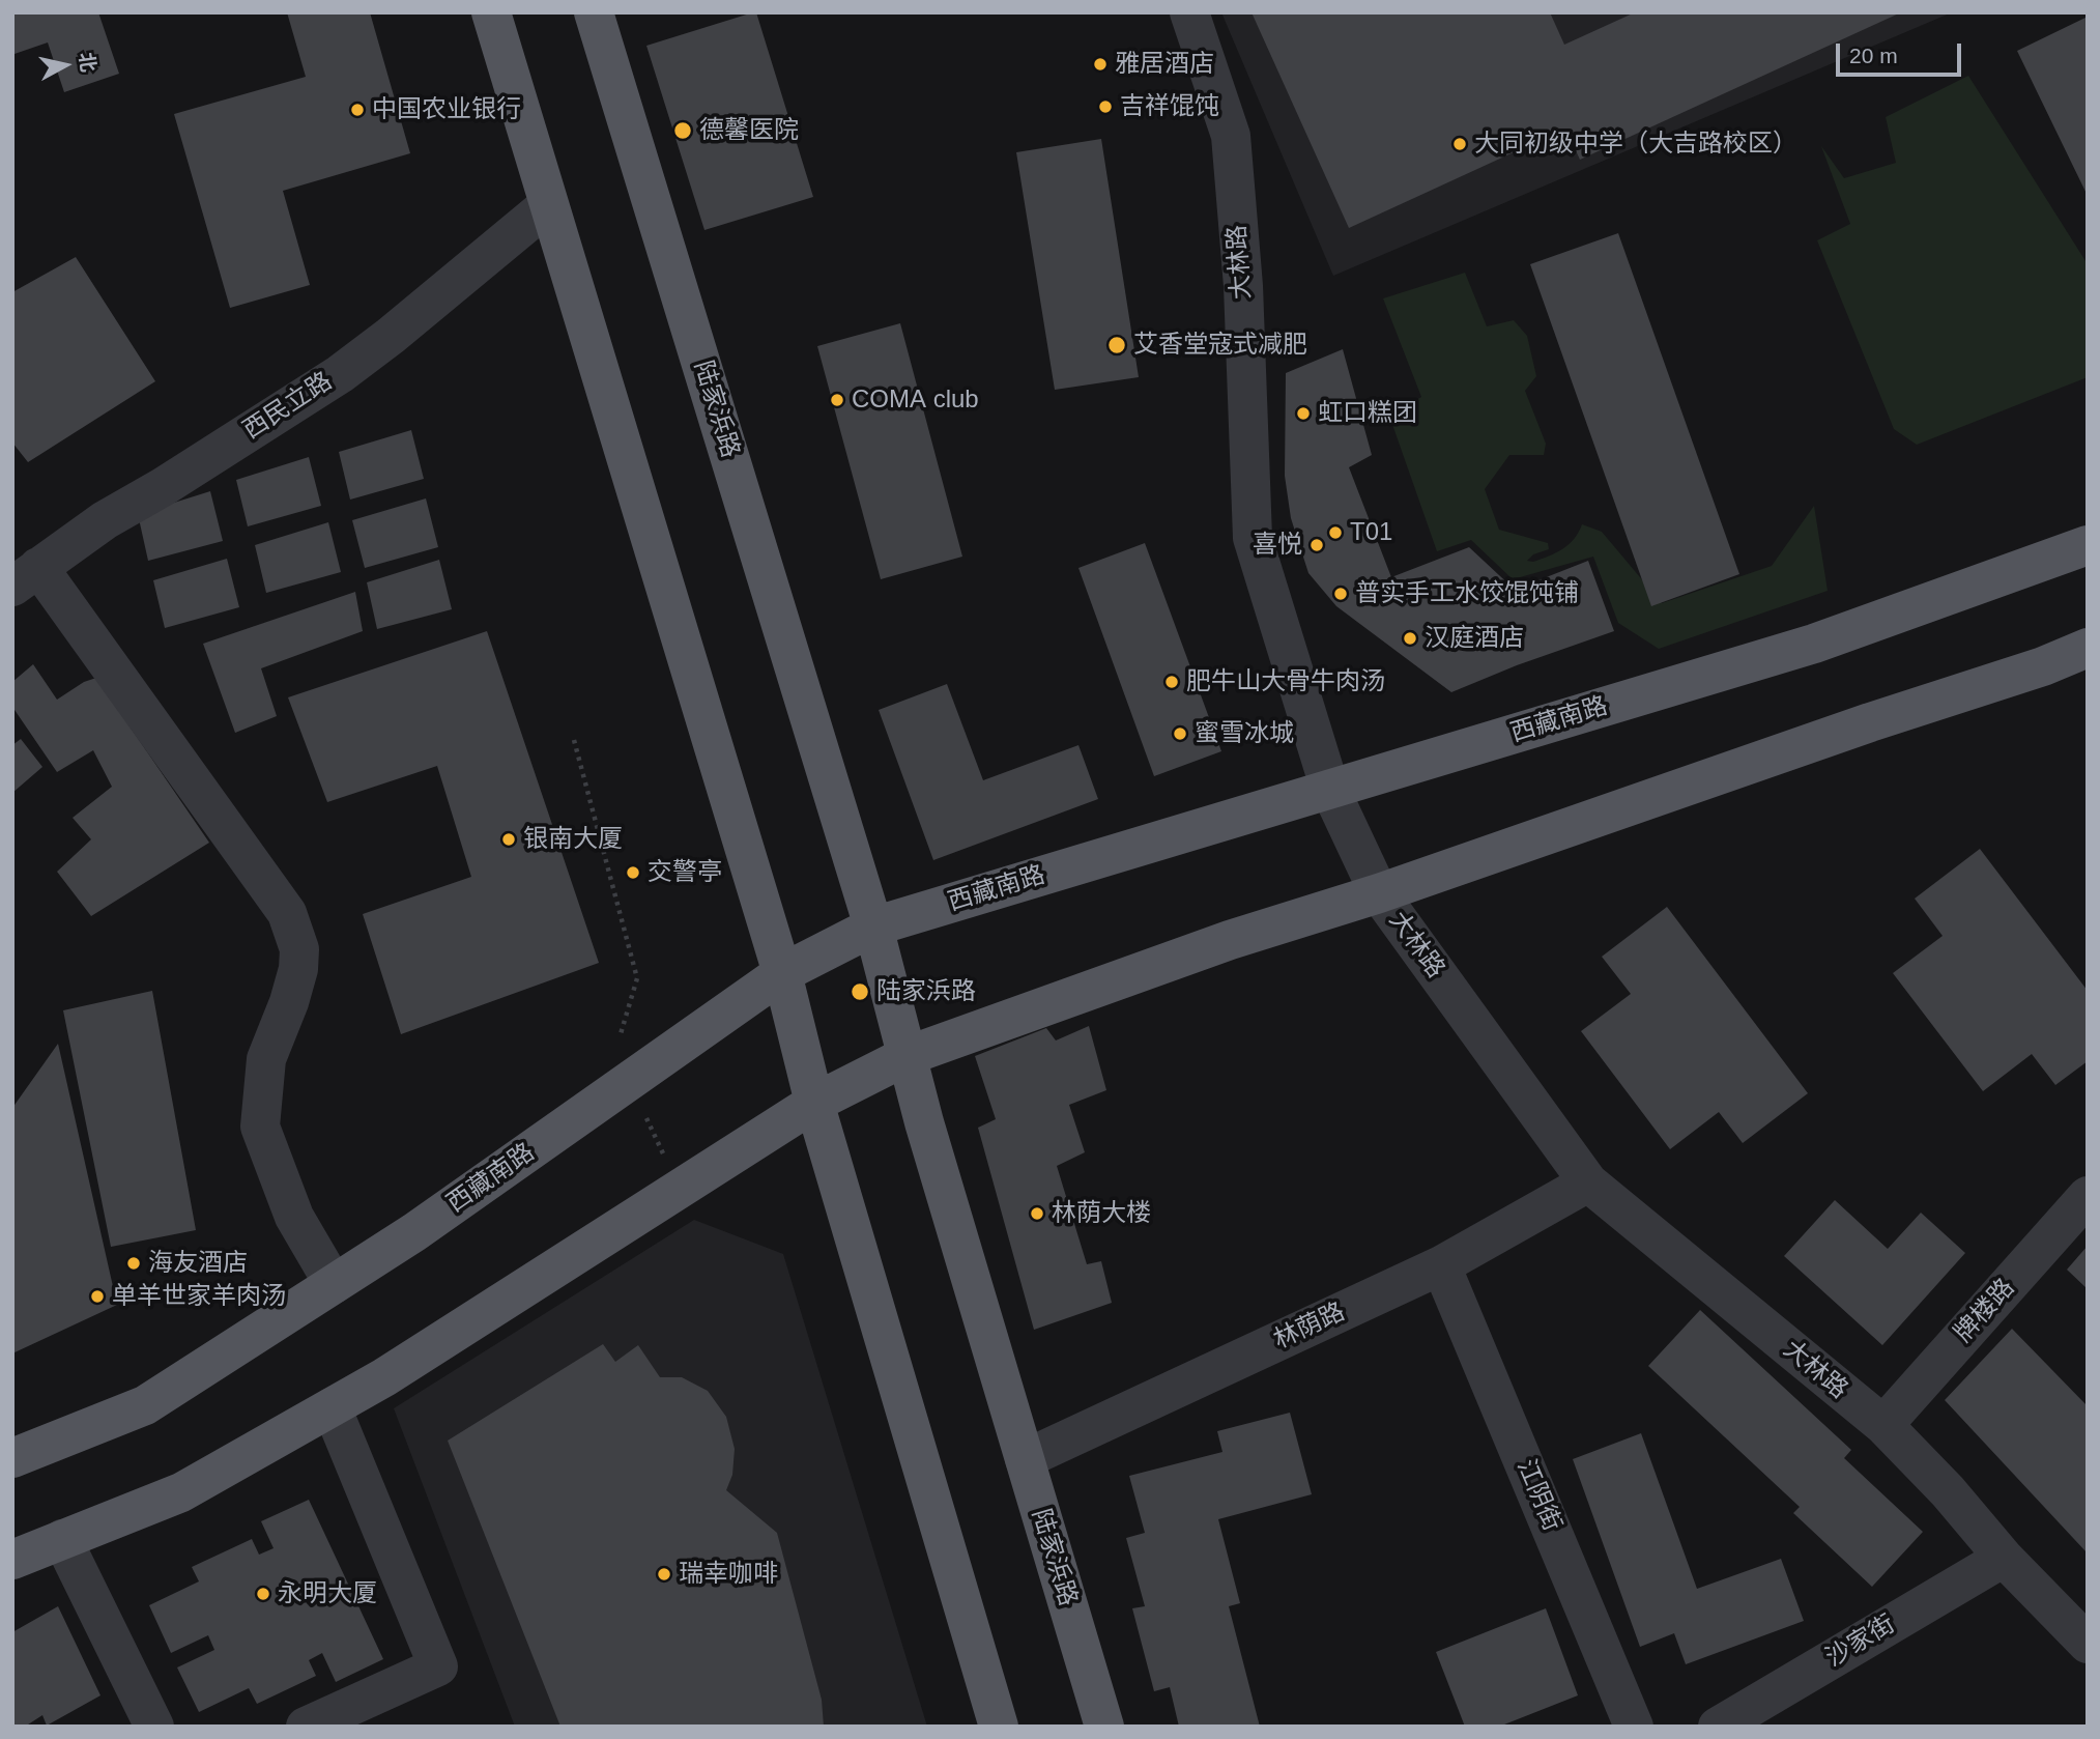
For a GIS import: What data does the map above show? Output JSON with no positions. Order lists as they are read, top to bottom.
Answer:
{
  "streets": {
    "main road": ["陆家浜路", "西藏南路"],
    "street": [
      "大林路",
      "西民立路",
      "牌楼路",
      "林荫路",
      "江阴街",
      "沙家街"
    ]
  },
  "crossings": [
    ["大林路", "西藏南路"],
    ["大林路", "牌楼路"],
    ["大林路", "林荫路"],
    ["大林路", "沙家街"],
    ["陆家浜路", "西藏南路"],
    ["陆家浜路", "林荫路"],
    ["林荫路", "江阴街"]
  ],
  "places": [
    "雅居酒店",
    "吉祥馄饨",
    "中国农业银行",
    "德馨医院",
    "大同初级中学（大吉路校区）",
    "艾香堂寇式减肥",
    "COMA club",
    "虹口糕团",
    "T01",
    "喜悦",
    "普实手工水饺馄饨铺",
    "汉庭酒店",
    "肥牛山大骨牛肉汤",
    "蜜雪冰城",
    "银南大厦",
    "交警亭",
    "陆家浜路",
    "林荫大楼",
    "海友酒店",
    "单羊世家羊肉汤",
    "瑞幸咖啡",
    "永明大厦"
  ],
  "scale_bar": "20 m",
  "north": "right"
}
